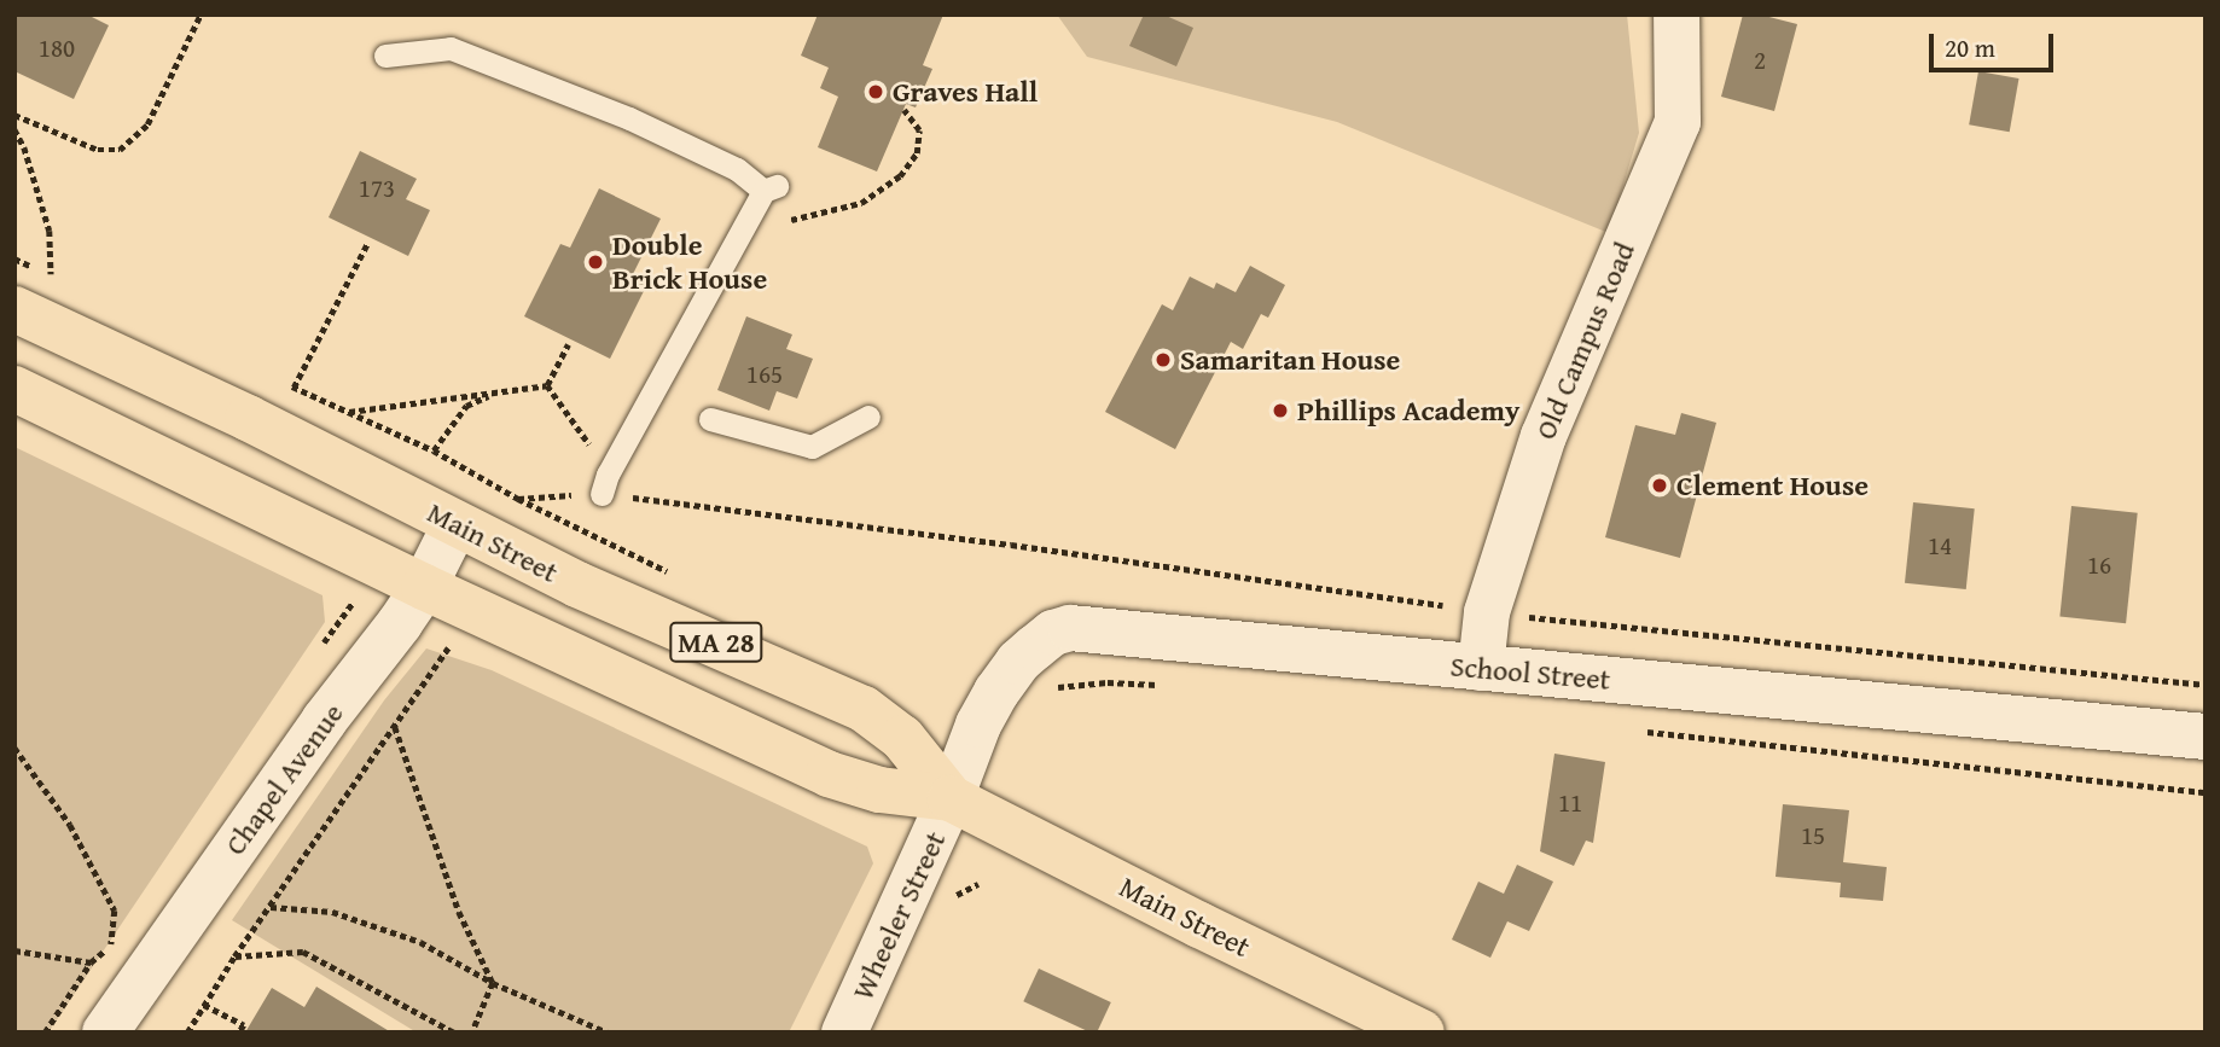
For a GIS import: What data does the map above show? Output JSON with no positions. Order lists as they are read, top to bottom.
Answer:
{
  "streets": {
    "main road": ["Main Street", "MA 28"],
    "street": [
      "Old Campus Road",
      "School Street",
      "Chapel Avenue",
      "Wheeler Street"
    ]
  },
  "crossings": [
    ["Old Campus Road", "School Street"],
    ["Main Street", "School Street"],
    ["Main Street", "Chapel Avenue"],
    ["Main Street", "Wheeler Street"],
    ["School Street", "Wheeler Street"]
  ],
  "places": [
    "Graves Hall",
    "Double Brick House",
    "Samaritan House",
    "Phillips Academy",
    "Clement House"
  ],
  "house_numbers": [
    "180",
    "2",
    "173",
    "165",
    "14",
    "16",
    "11",
    "15"
  ],
  "scale_bar": "20 m"
}
